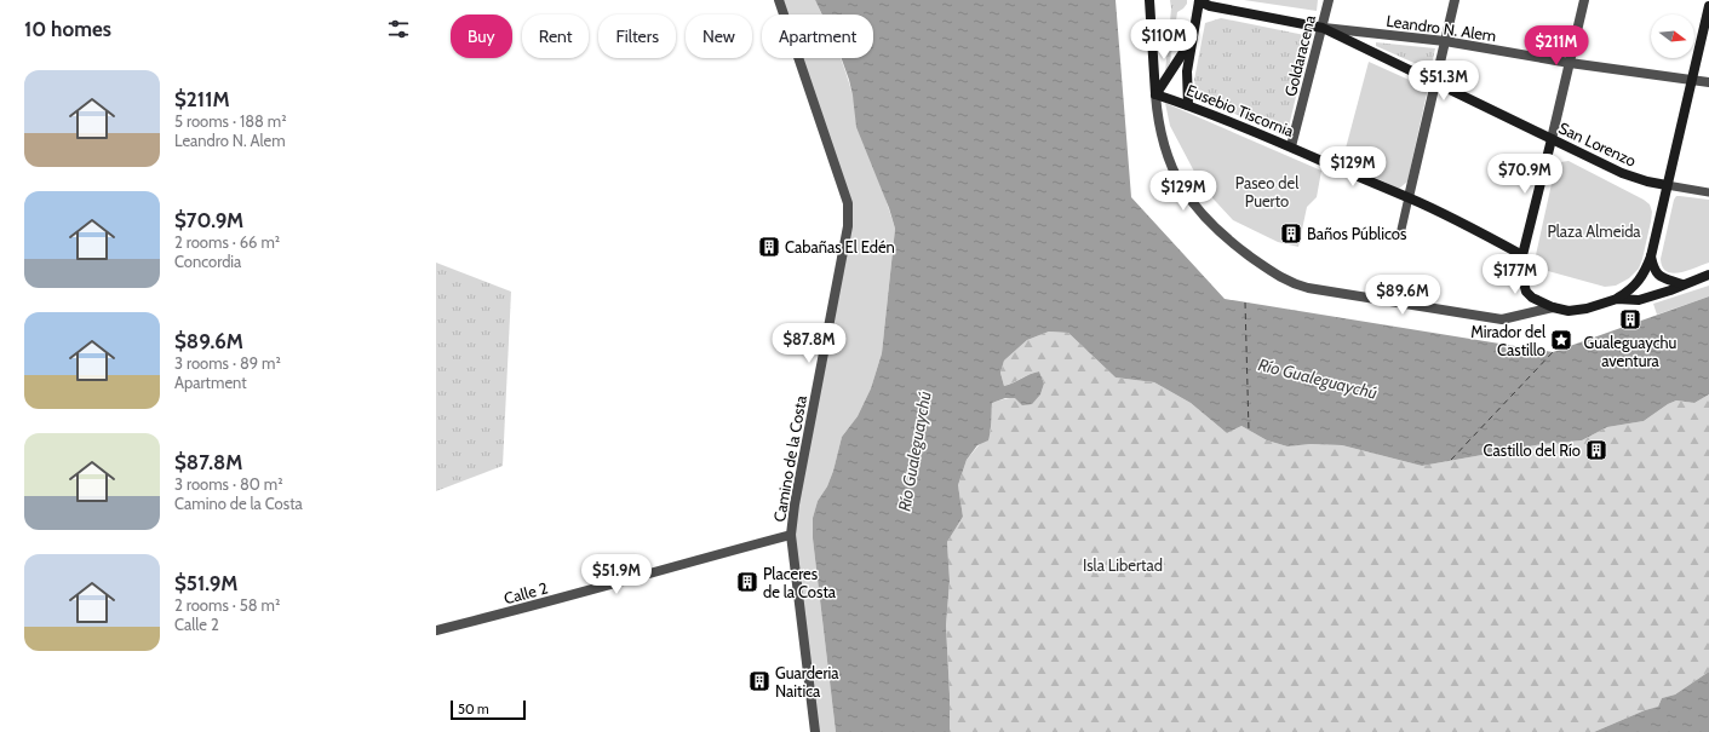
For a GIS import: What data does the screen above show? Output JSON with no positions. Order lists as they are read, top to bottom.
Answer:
{
  "streets": {
    "main road": ["Leandro N. Alem", "Eusebio Tiscornia", "San Lorenzo"],
    "street": ["Goldaracena", "Camino de la Costa", "Calle 2"]
  },
  "crossings": [
    ["Leandro N. Alem", "Goldaracena"],
    ["Leandro N. Alem", "San Lorenzo"],
    ["Goldaracena", "Eusebio Tiscornia"],
    ["Goldaracena", "San Lorenzo"],
    ["Camino de la Costa", "Calle 2"]
  ],
  "water": ["Río Gualeguaychú"],
  "parks": ["Paseo del Puerto", "Plaza Almeida", "Isla Libertad"],
  "places": {
    "building": [
      "Baños Públicos",
      "Cabañas El Edén",
      "Gualeguaychu aventura",
      "Castillo del Río",
      "Placeres de la Costa",
      "Guarderia Naitica"
    ],
    "place": ["Mirador del Castillo"]
  },
  "scale_bar": "50 m",
  "north": "right",
  "page": {
    "heading": "10 homes",
    "chip": [
      "Buy",
      "Rent",
      "Filters",
      "New",
      "Apartment"
    ],
    "price": [
      "$110M",
      "$211M",
      "$51.3M",
      "$129M",
      "$70.9M",
      "$129M",
      "$177M",
      "$89.6M",
      "$87.8M",
      "$51.9M"
    ],
    "list": [
      {
        "name": "$211M",
        "note": "5 rooms · 188 m² · Leandro N. Alem"
      },
      {
        "name": "$70.9M",
        "note": "2 rooms · 66 m² · Concordia"
      },
      {
        "name": "$89.6M",
        "note": "3 rooms · 89 m² · Apartment"
      },
      {
        "name": "$87.8M",
        "note": "3 rooms · 80 m² · Camino de la Costa"
      },
      {
        "name": "$51.9M",
        "note": "2 rooms · 58 m² · Calle 2"
      }
    ],
    "scale": "50 m"
  }
}
